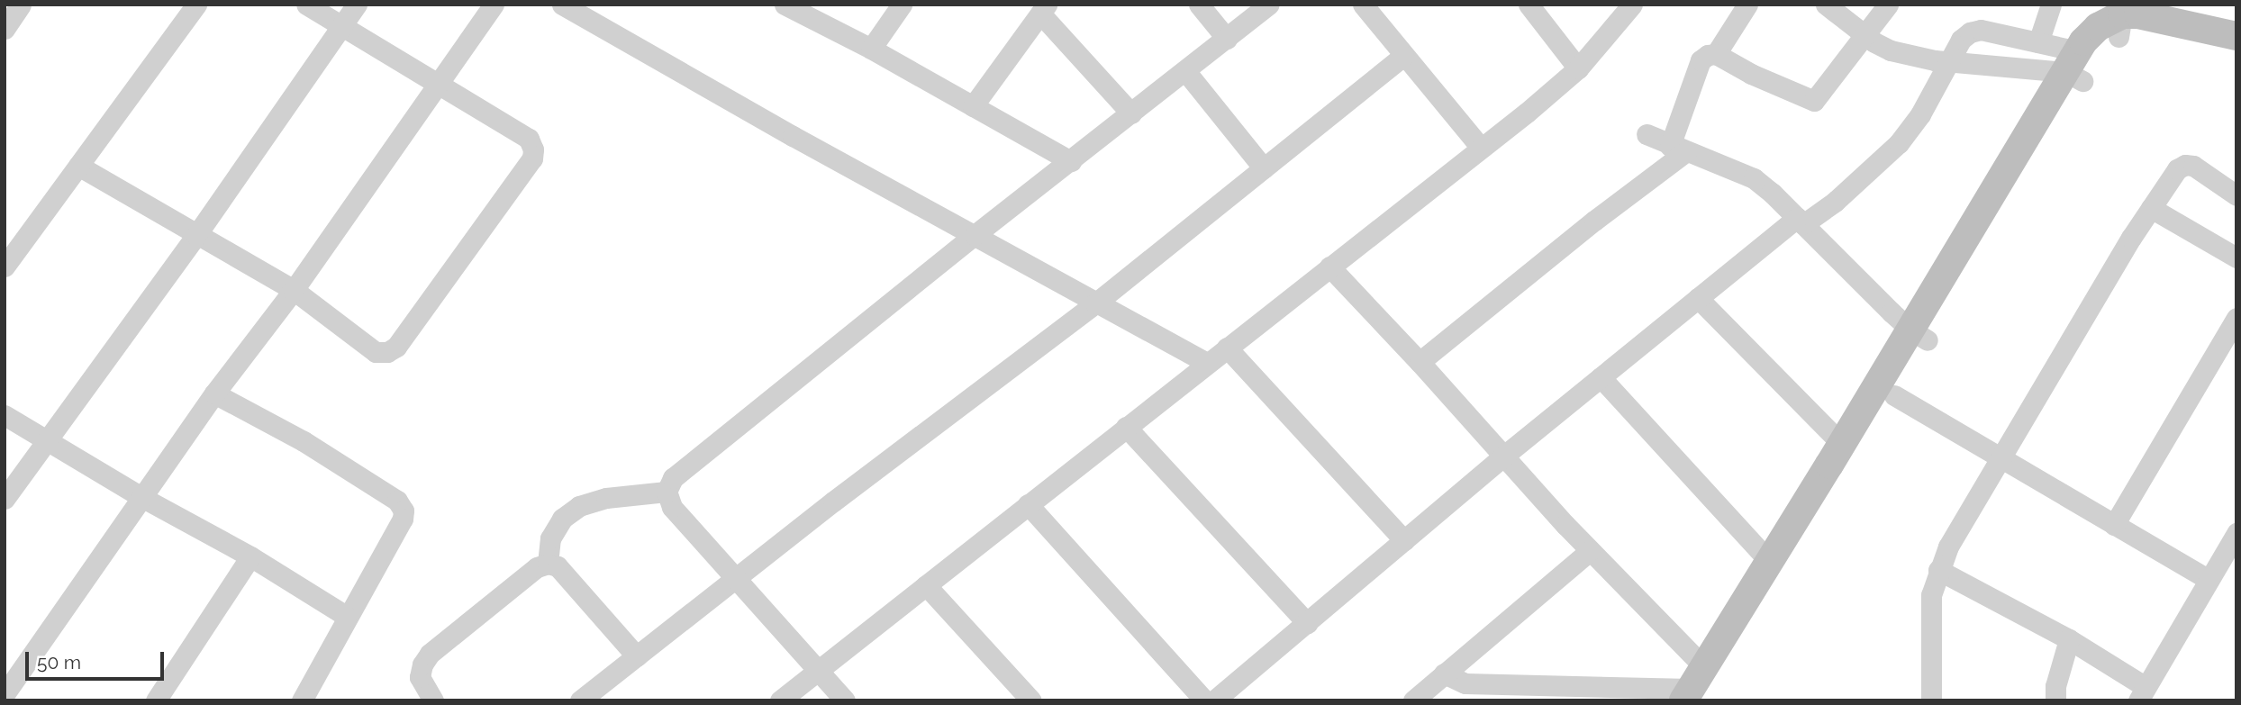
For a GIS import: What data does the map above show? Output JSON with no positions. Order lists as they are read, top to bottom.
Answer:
{
  "scale_bar": "50 m"
}
